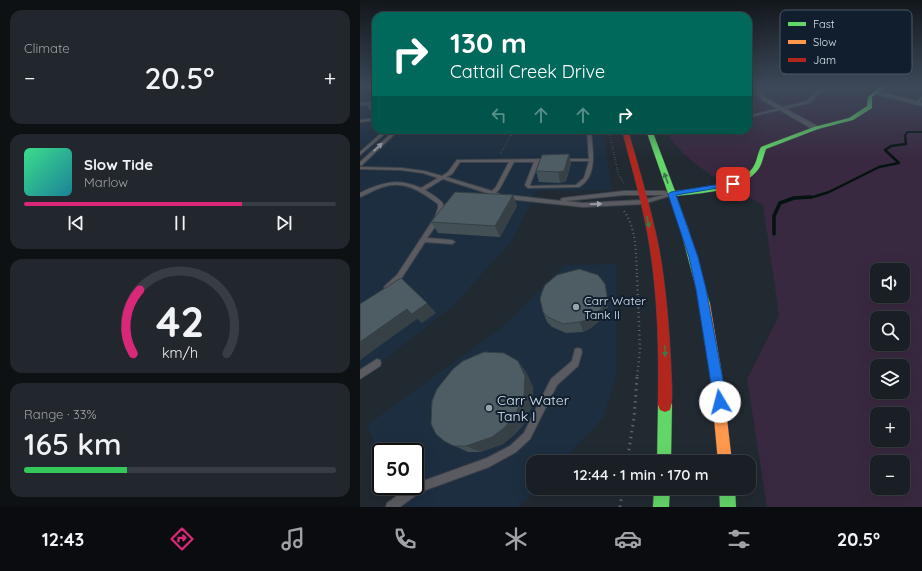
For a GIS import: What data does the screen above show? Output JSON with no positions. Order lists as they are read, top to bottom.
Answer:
{
  "places": ["Carr Water Tank II", "Carr Water Tank I"],
  "legend": ["Fast", "Slow", "Jam"],
  "page": {
    "tile": [
      "Climate",
      ["Range · 33%", "165 km"]
    ],
    "turn": ["130 m", "Cattail Creek Drive"],
    "heat": ["−", "20.5°", "+"],
    "song": ["Slow Tide", "Marlow"],
    "map_buttons": ["+", "−"],
    "limit": "50",
    "trip": "12:44 · 1 min · 170 m",
    "tabs": ["12:43", "20.5°"],
    "gauge": ["42", "km/h"]
  }
}
